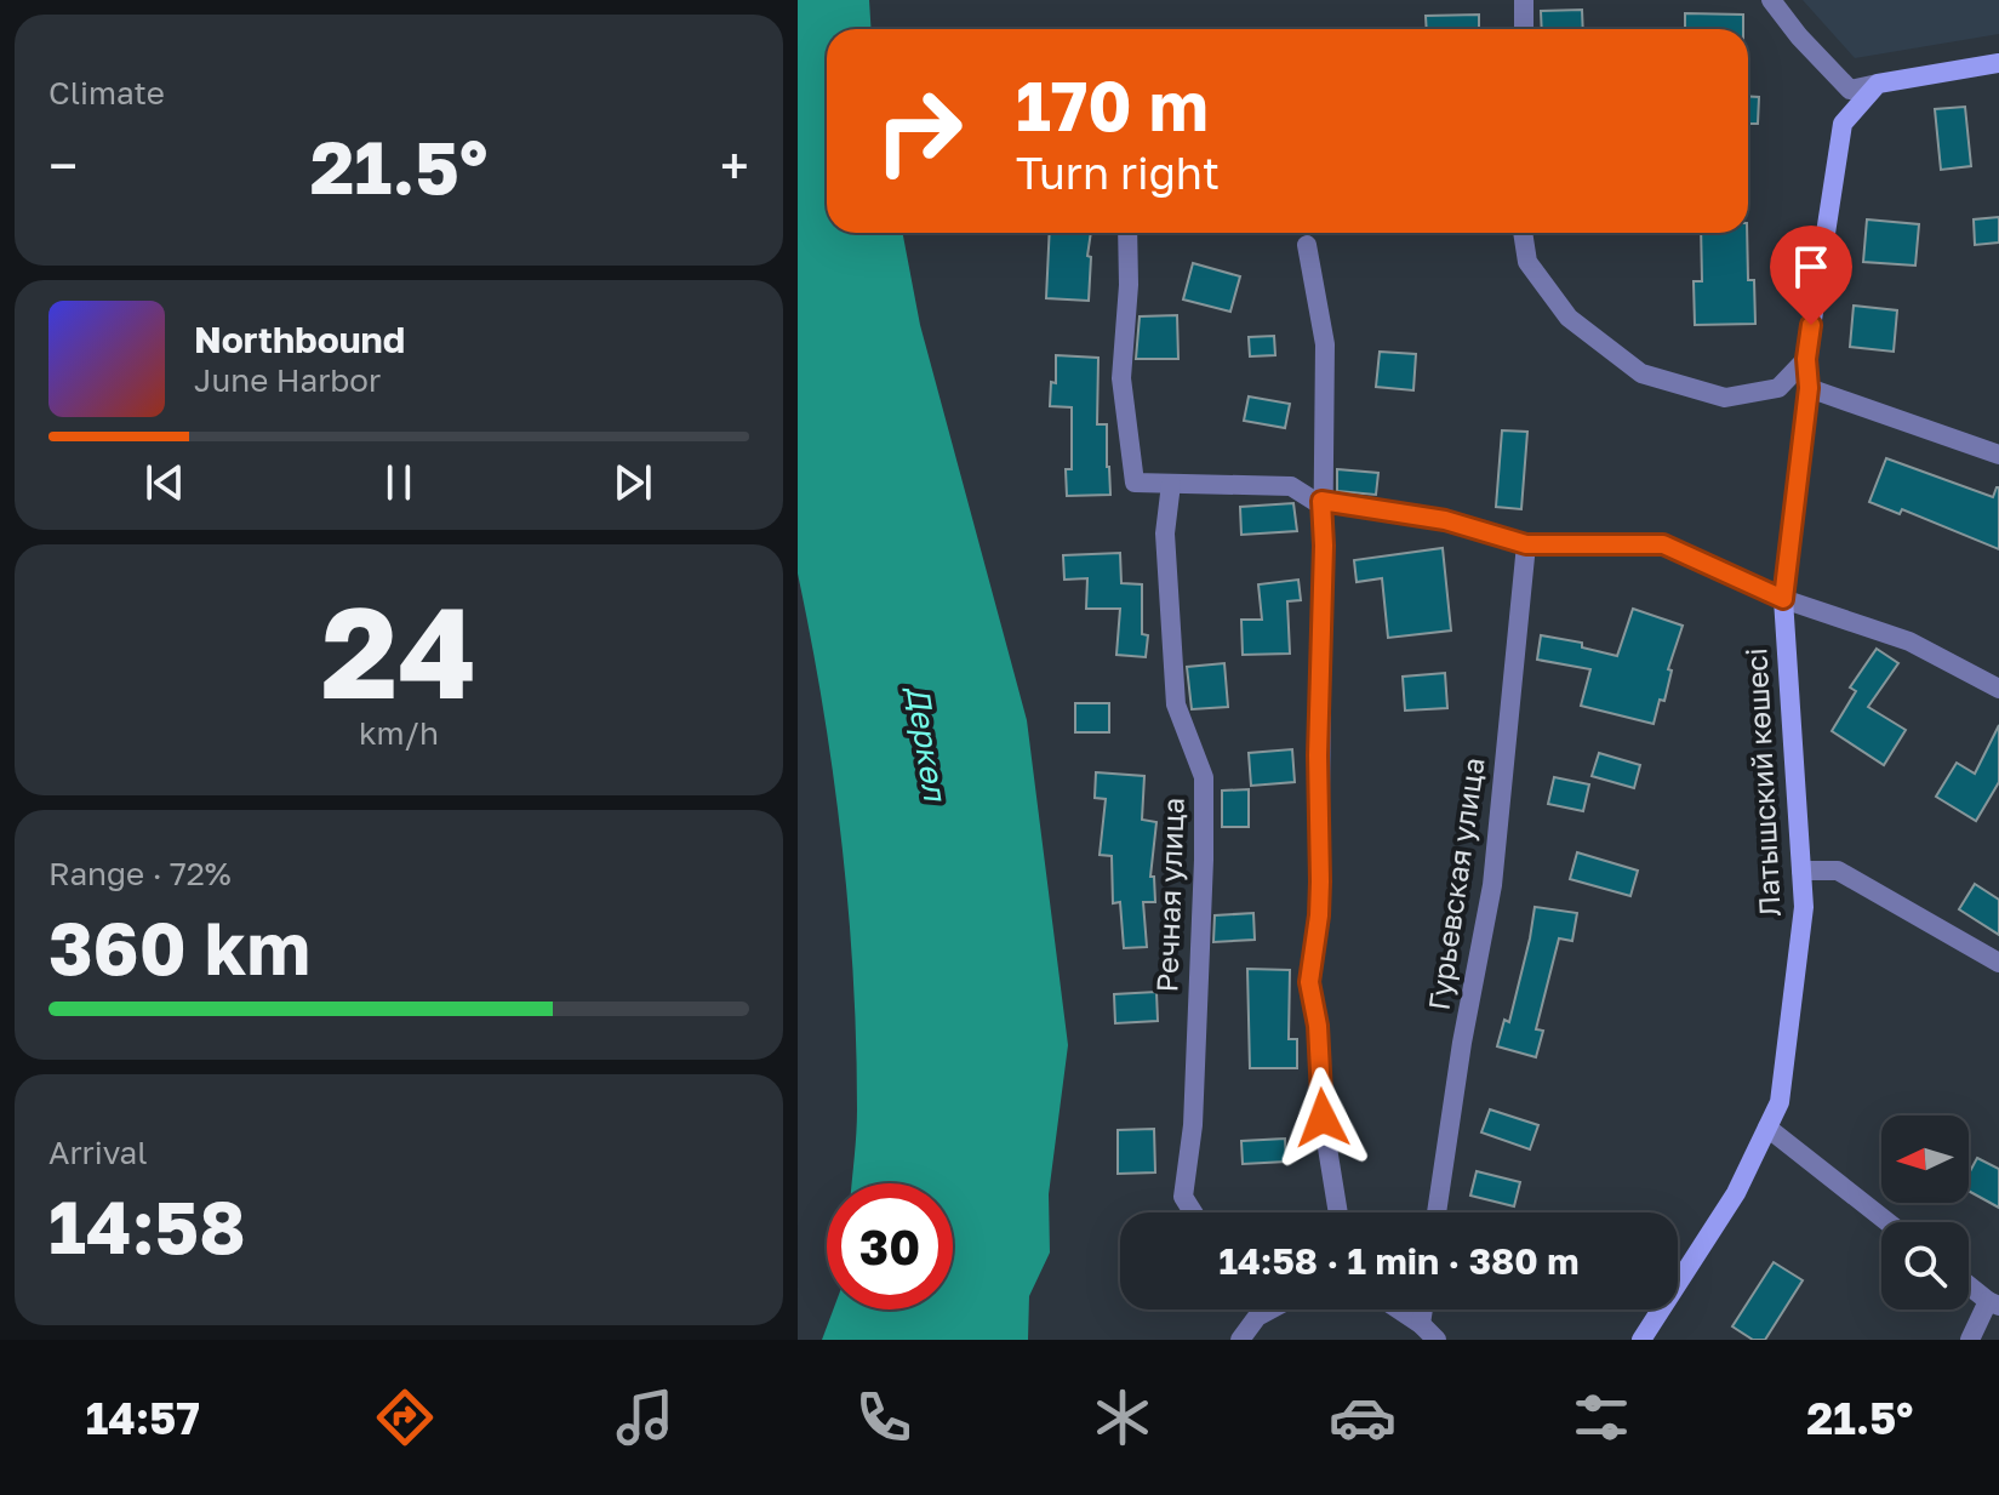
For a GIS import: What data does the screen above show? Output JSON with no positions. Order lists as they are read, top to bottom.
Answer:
{
  "streets": {
    "street": ["Латышский көшесі", "Гурьевская улица", "Речная улица"]
  },
  "water": ["Деркөл"],
  "north": "left",
  "page": {
    "tile": [
      "Climate",
      ["24", "km/h"],
      ["Range · 72%", "360 km"],
      ["Arrival", "14:58"]
    ],
    "turn": ["170 m", "Turn right"],
    "heat": ["−", "21.5°", "+"],
    "song": ["Northbound", "June Harbor"],
    "limit": "30",
    "trip": "14:58 · 1 min · 380 m",
    "tabs": ["14:57", "21.5°"]
  }
}
